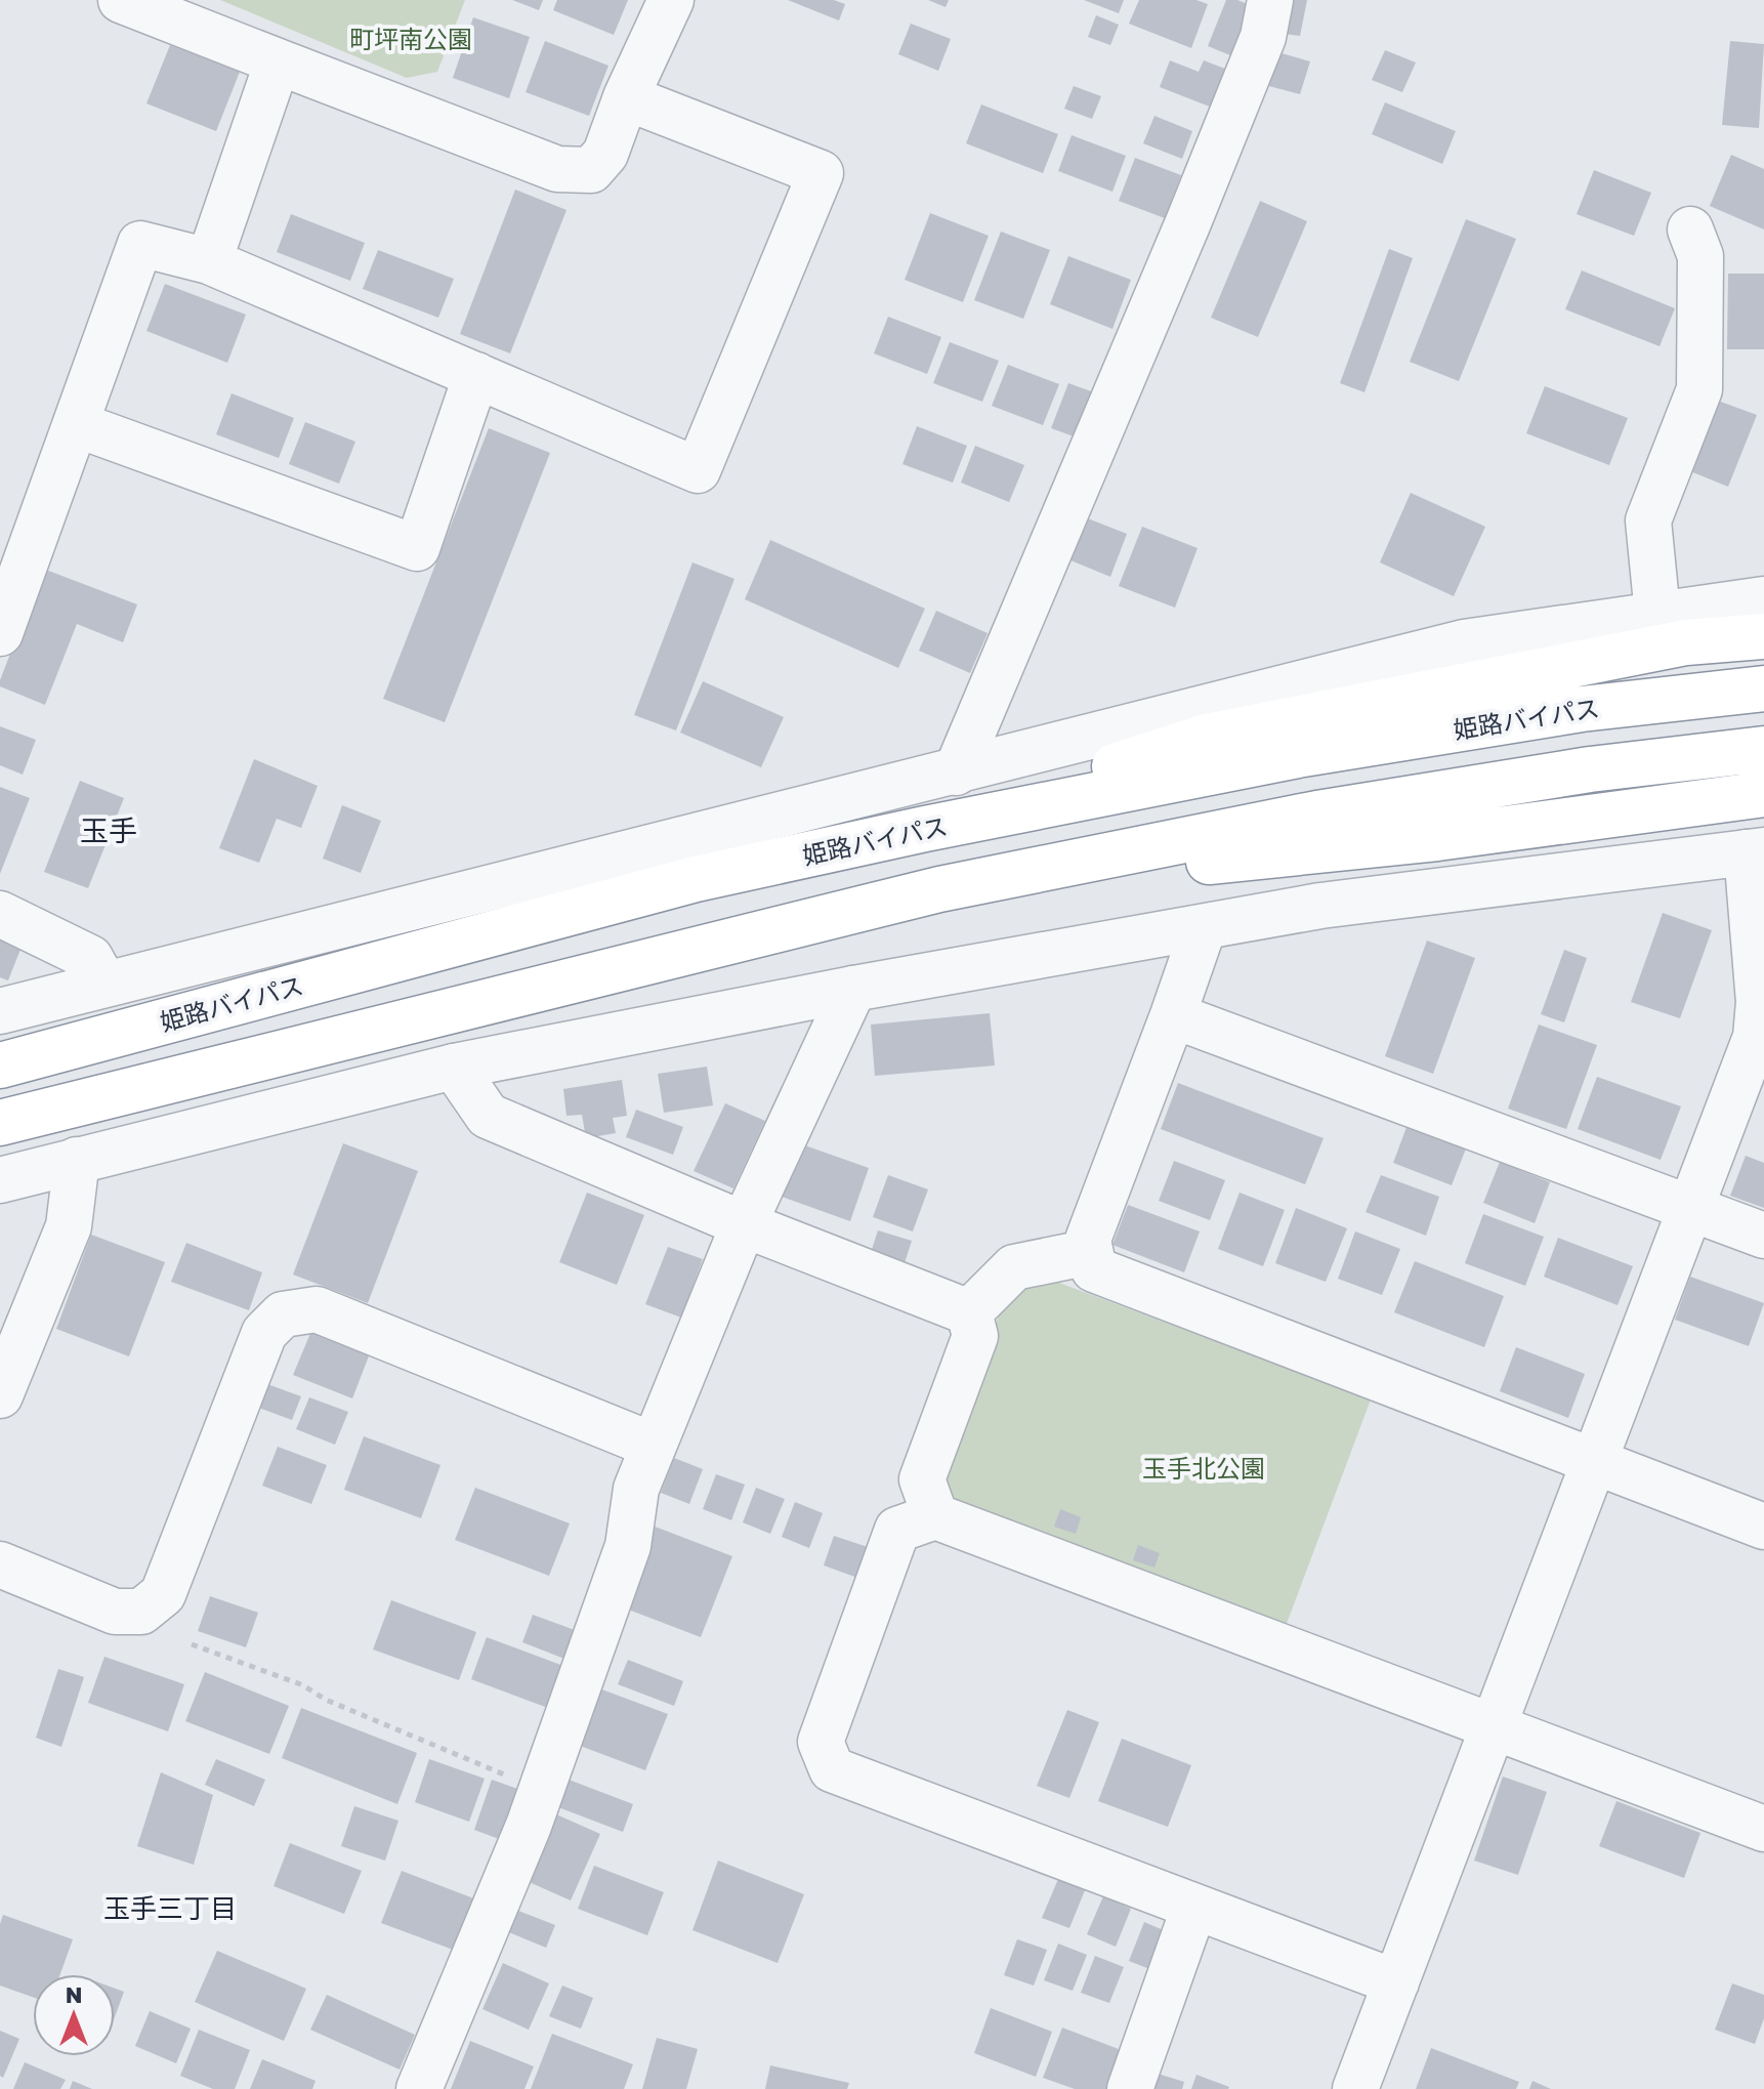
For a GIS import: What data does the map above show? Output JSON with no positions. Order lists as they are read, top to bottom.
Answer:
{
  "streets": {
    "highway": ["姫路バイパス"]
  },
  "districts": ["玉手", "玉手三丁目"],
  "parks": ["町坪南公園", "玉手北公園"],
  "north": "top"
}
